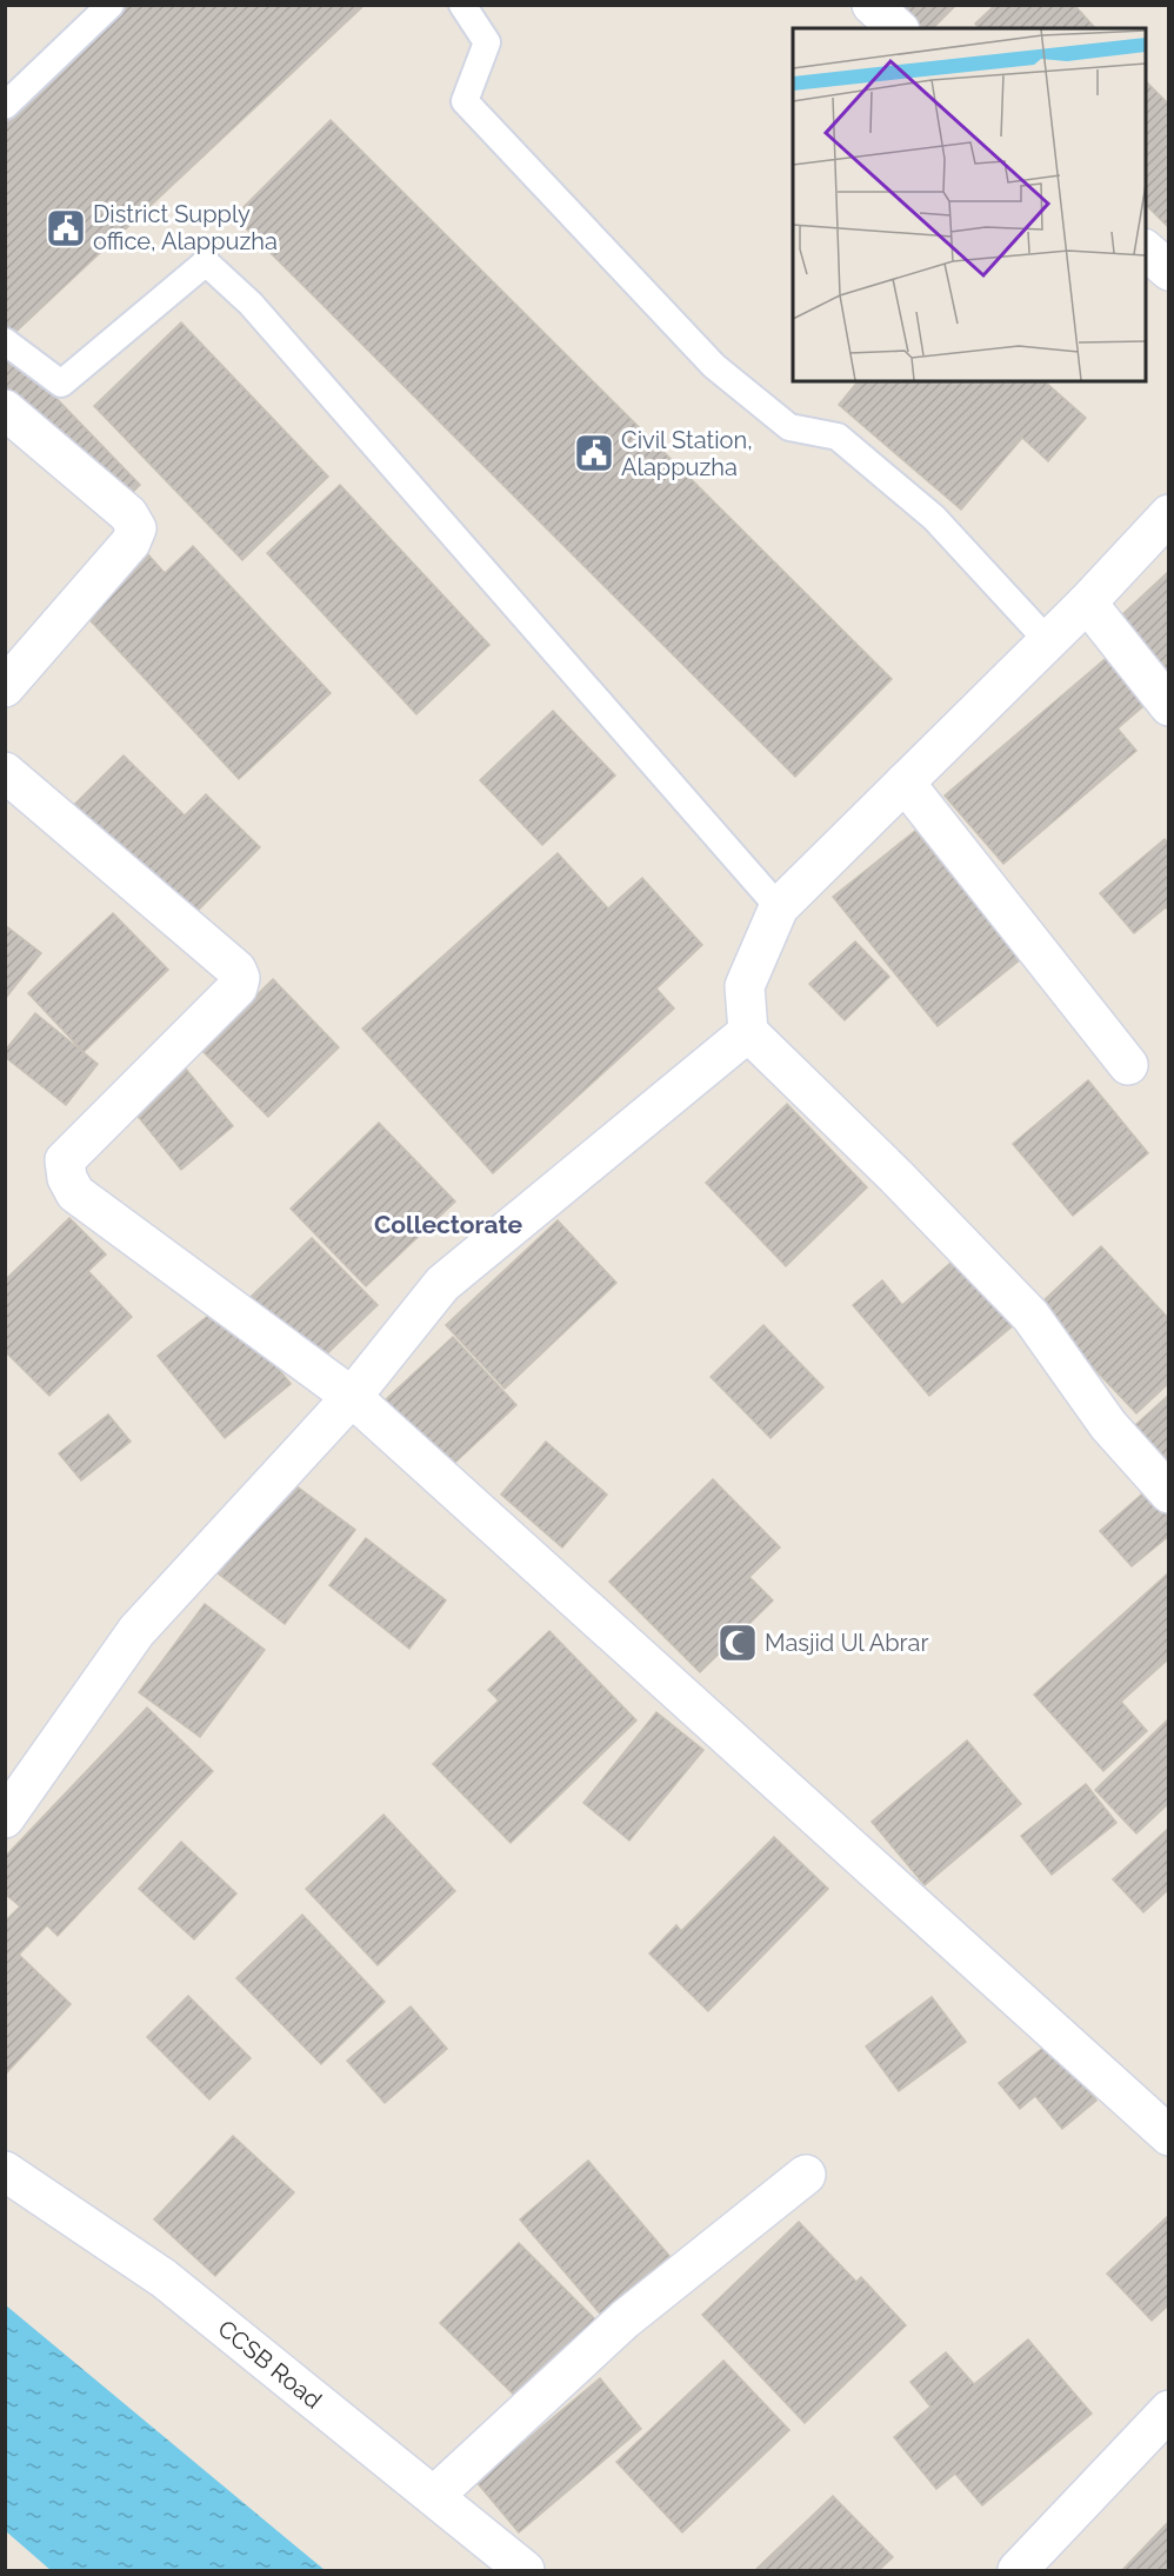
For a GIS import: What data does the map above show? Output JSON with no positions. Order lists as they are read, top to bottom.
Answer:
{
  "streets": {
    "street": ["CCSB Road"]
  },
  "districts": ["Collectorate"],
  "places": {
    "public building": ["District Supply office, Alappuzha", "Civil Station, Alappuzha"],
    "mosque": ["Masjid Ul Abrar"]
  }
}
